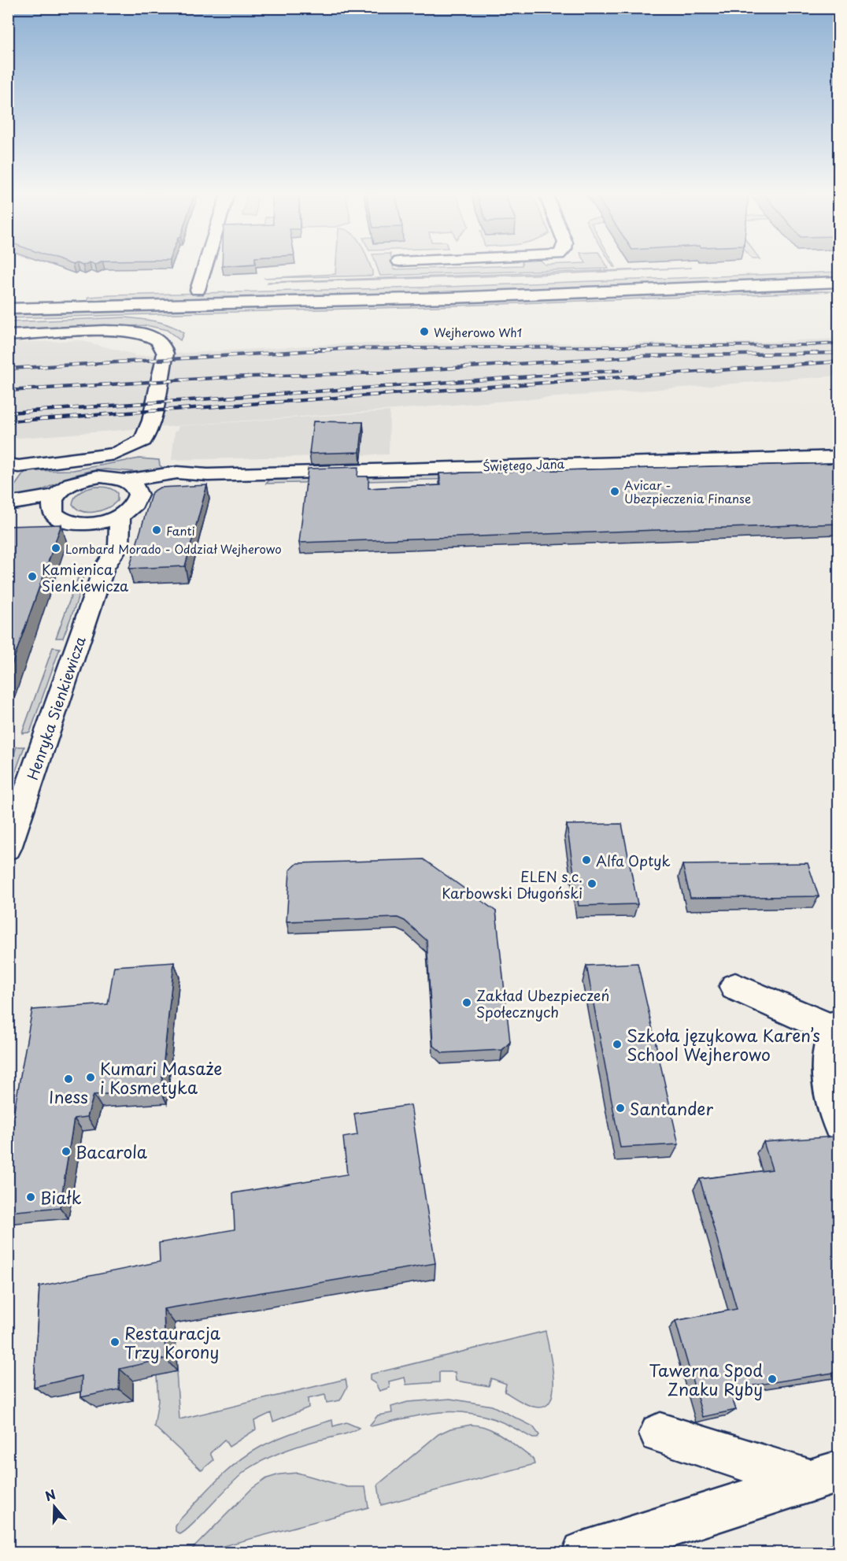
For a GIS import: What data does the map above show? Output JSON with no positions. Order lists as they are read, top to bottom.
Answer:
{
  "streets": {
    "street": ["Świętego Jana", "Henryka Sienkiewicza"]
  },
  "places": [
    "Wejherowo Wh1",
    "Avicar - Ubezpieczenia Finanse",
    "Fanti",
    "Lombard Morado - Oddział Wejherowo",
    "Kamienica Sienkiewicza",
    "Alfa Optyk",
    "ELEN s.c. Karbowski Długoński",
    "Zakład Ubezpieczeń Społecznych",
    "Szkoła językowa Karen’s School Wejherowo",
    "Kumari Masaże i Kosmetyka",
    "Iness",
    "Santander",
    "Bacarola",
    "Białk",
    "Restauracja Trzy Korony",
    "Tawerna Spod Znaku Ryby"
  ],
  "north": "top"
}
